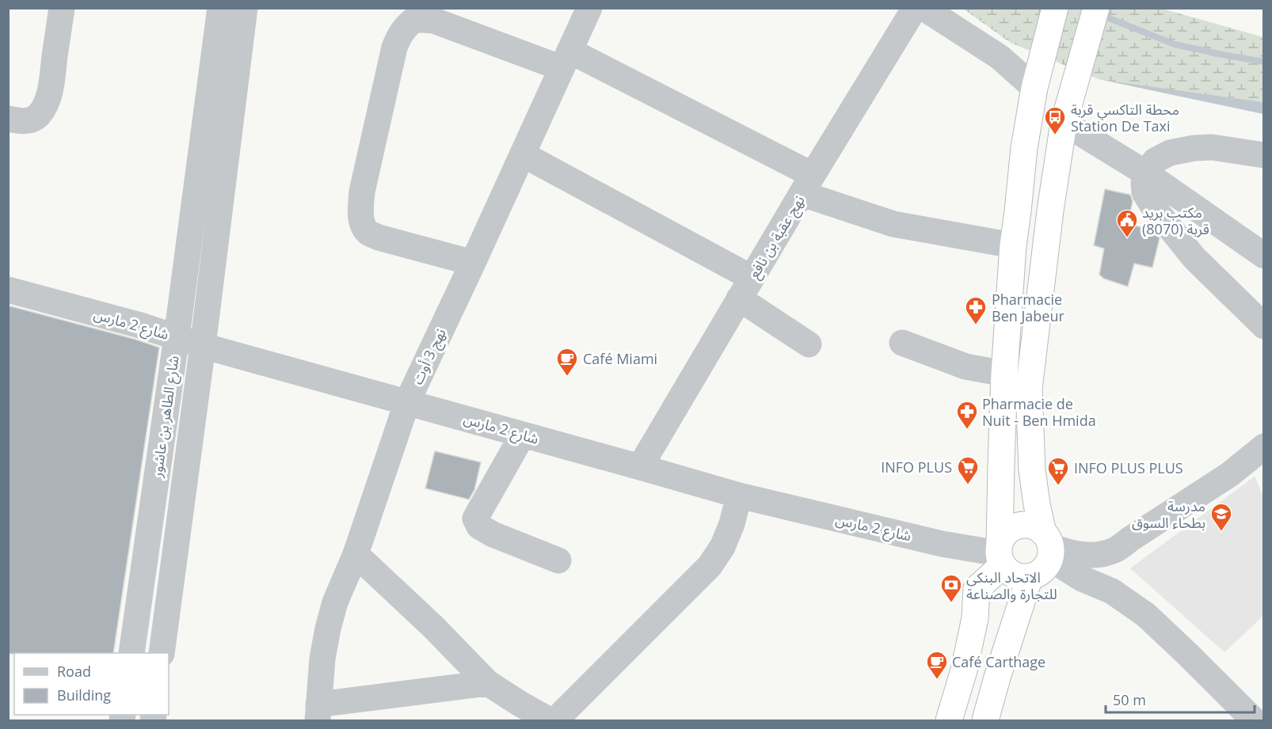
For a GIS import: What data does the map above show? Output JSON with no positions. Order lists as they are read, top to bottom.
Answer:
{
  "streets": {
    "street": [
      "نهج عقبة بن نافع",
      "شارع 2 مارس",
      "نهج 3 أوت",
      "شارع الطاهر بن عاشور"
    ]
  },
  "crossings": [
    ["نهج عقبة بن نافع", "شارع 2 مارس"],
    ["شارع 2 مارس", "نهج 3 أوت"],
    ["شارع 2 مارس", "شارع الطاهر بن عاشور"]
  ],
  "places": {
    "bus stop": ["محطة التاكسي قربة Station De Taxi"],
    "public building": ["مكتب بريد قربة (8070)"],
    "pharmacy": ["Pharmacie Ben Jabeur", "Pharmacie de Nuit - Ben Hmida"],
    "cafe": ["Café Miami", "Café Carthage"],
    "supermarket": ["INFO PLUS", "INFO PLUS PLUS"],
    "school or university": ["مدرسة بطحاء السوق"],
    "bank": ["الاتحاد البنكي للتجارة والصناعة"]
  },
  "legend": ["Road", "Building"],
  "scale_bar": "50 m"
}
